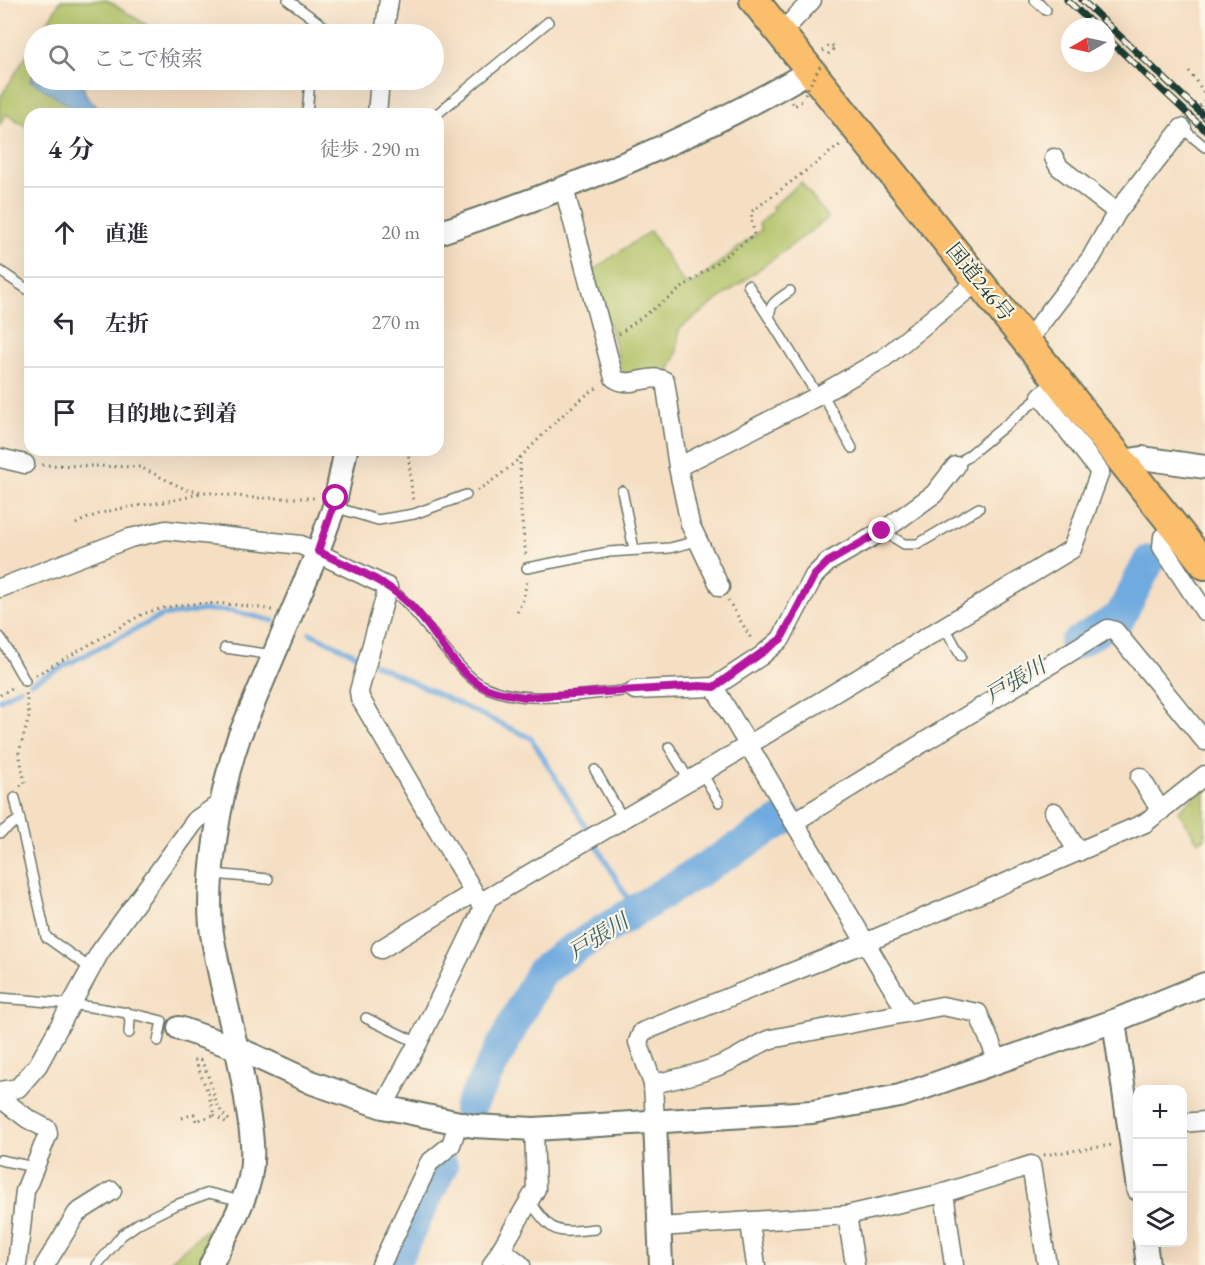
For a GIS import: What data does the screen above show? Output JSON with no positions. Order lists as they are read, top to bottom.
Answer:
{
  "streets": {
    "highway": ["国道246号"]
  },
  "water": ["戸張川"],
  "north": "left",
  "page": {
    "search": "ここで検索",
    "heading": ["4 分", "徒歩 · 290 m"],
    "list": [
      ["直進", "20 m"],
      ["左折", "270 m"],
      "目的地に到着"
    ],
    "map_buttons": ["+", "−"]
  }
}
